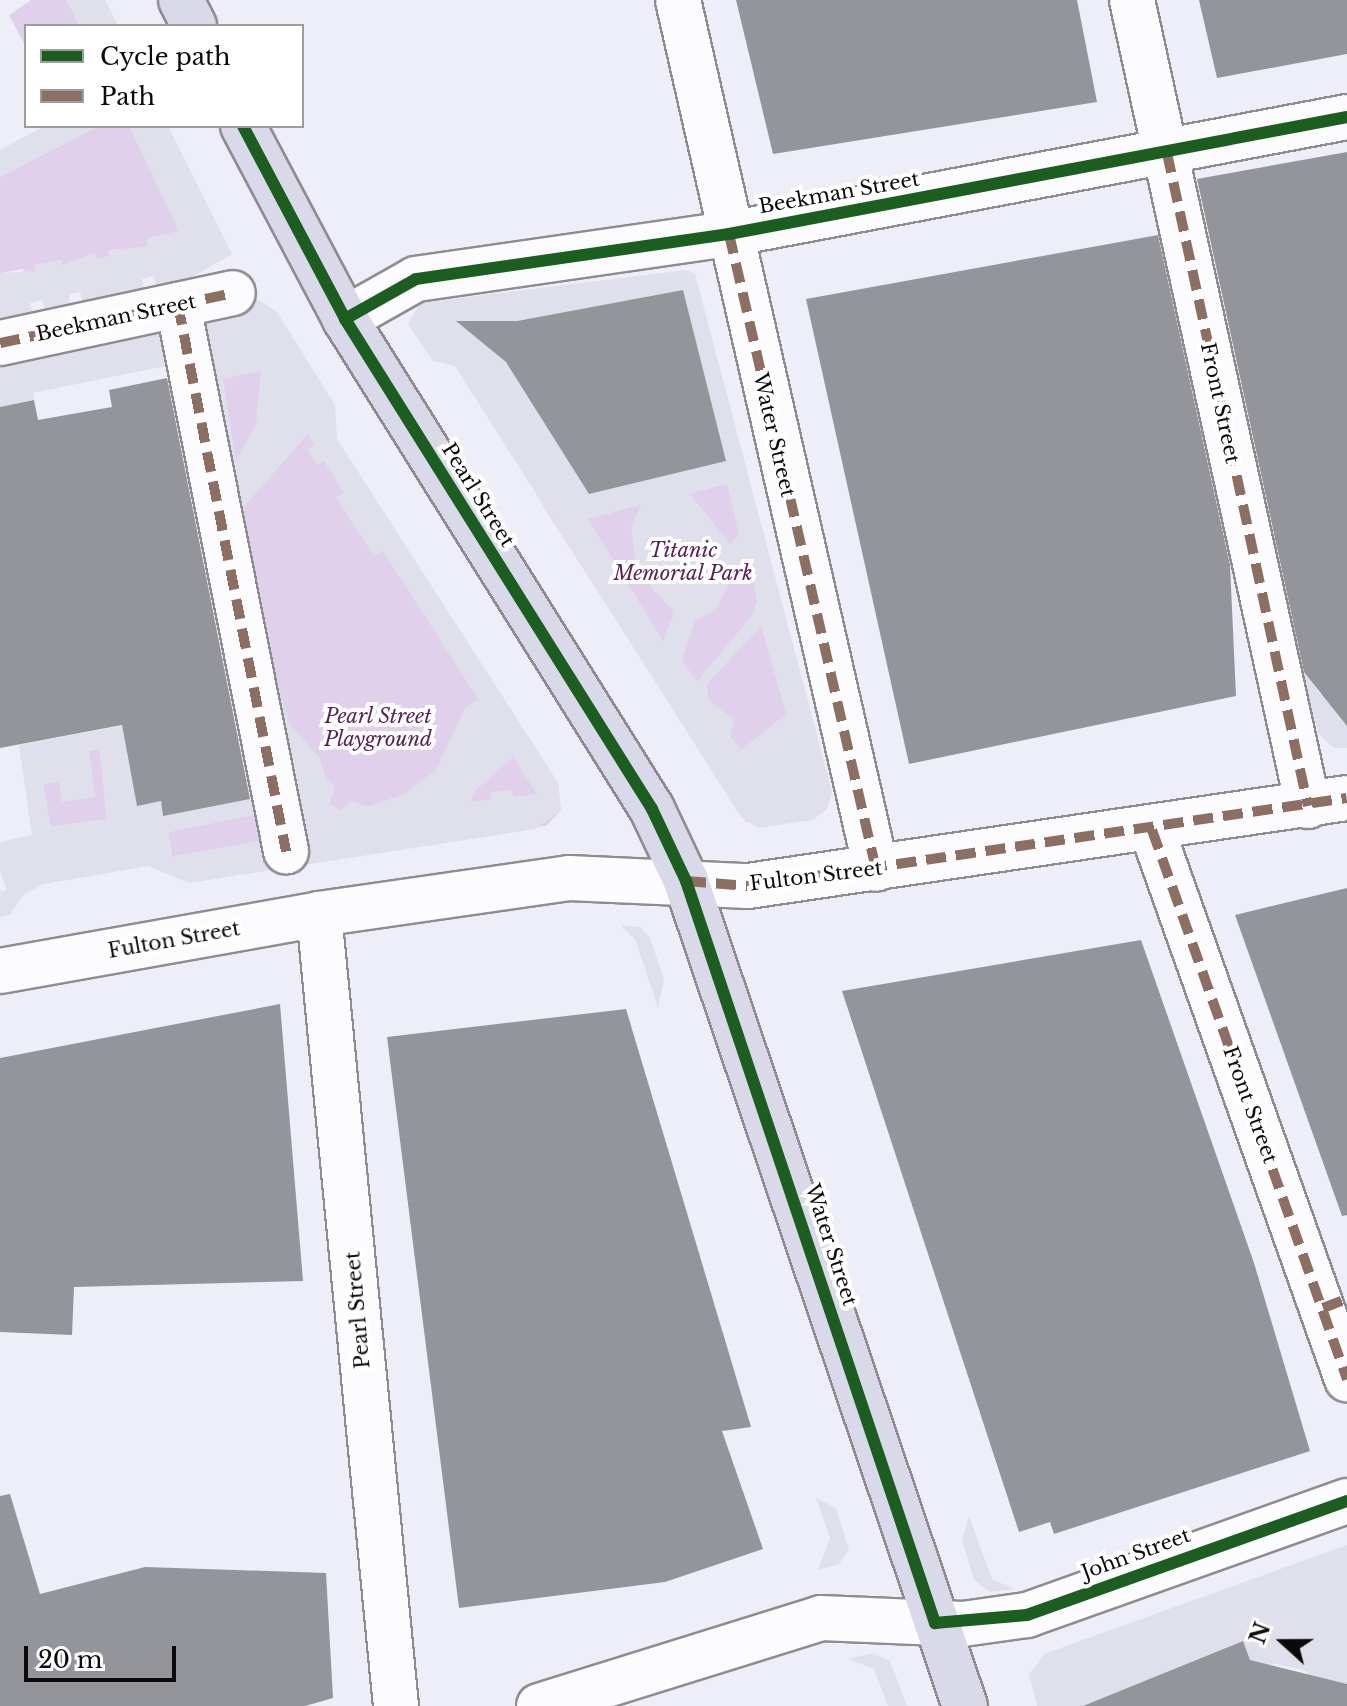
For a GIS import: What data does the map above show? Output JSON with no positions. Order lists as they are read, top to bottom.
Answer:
{
  "streets": {
    "main road": ["Water Street", "Pearl Street"],
    "street": [
      "Beekman Street",
      "Front Street",
      "Fulton Street",
      "John Street"
    ]
  },
  "crossings": [
    ["Beekman Street", "Front Street"],
    ["Beekman Street", "Water Street"],
    ["Beekman Street", "Pearl Street"],
    ["Front Street", "Fulton Street"],
    ["Water Street", "Pearl Street"],
    ["Water Street", "Fulton Street"],
    ["Water Street", "John Street"],
    ["Pearl Street", "Fulton Street"]
  ],
  "parks": ["Titanic Memorial Park", "Pearl Street Playground"],
  "legend": ["Cycle path", "Path"],
  "scale_bar": "20 m",
  "north": "left"
}
